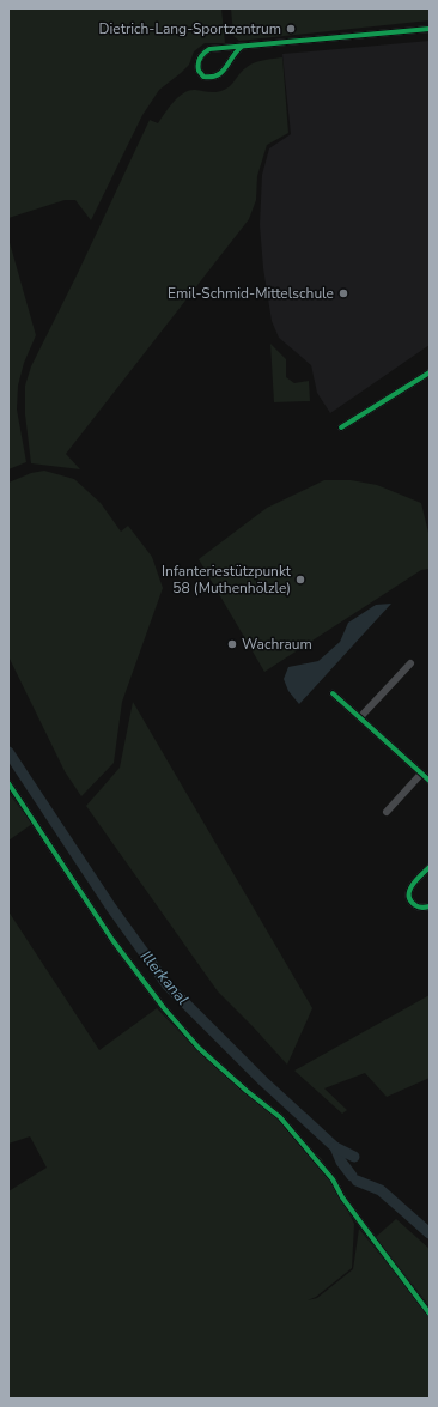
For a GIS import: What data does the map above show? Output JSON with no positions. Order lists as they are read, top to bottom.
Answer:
{
  "water": ["Illerkanal"],
  "places": [
    "Dietrich-Lang-Sportzentrum",
    "Emil-Schmid-Mittelschule",
    "Infanteriestützpunkt 58 (Muthenhölzle)",
    "Wachraum"
  ]
}
